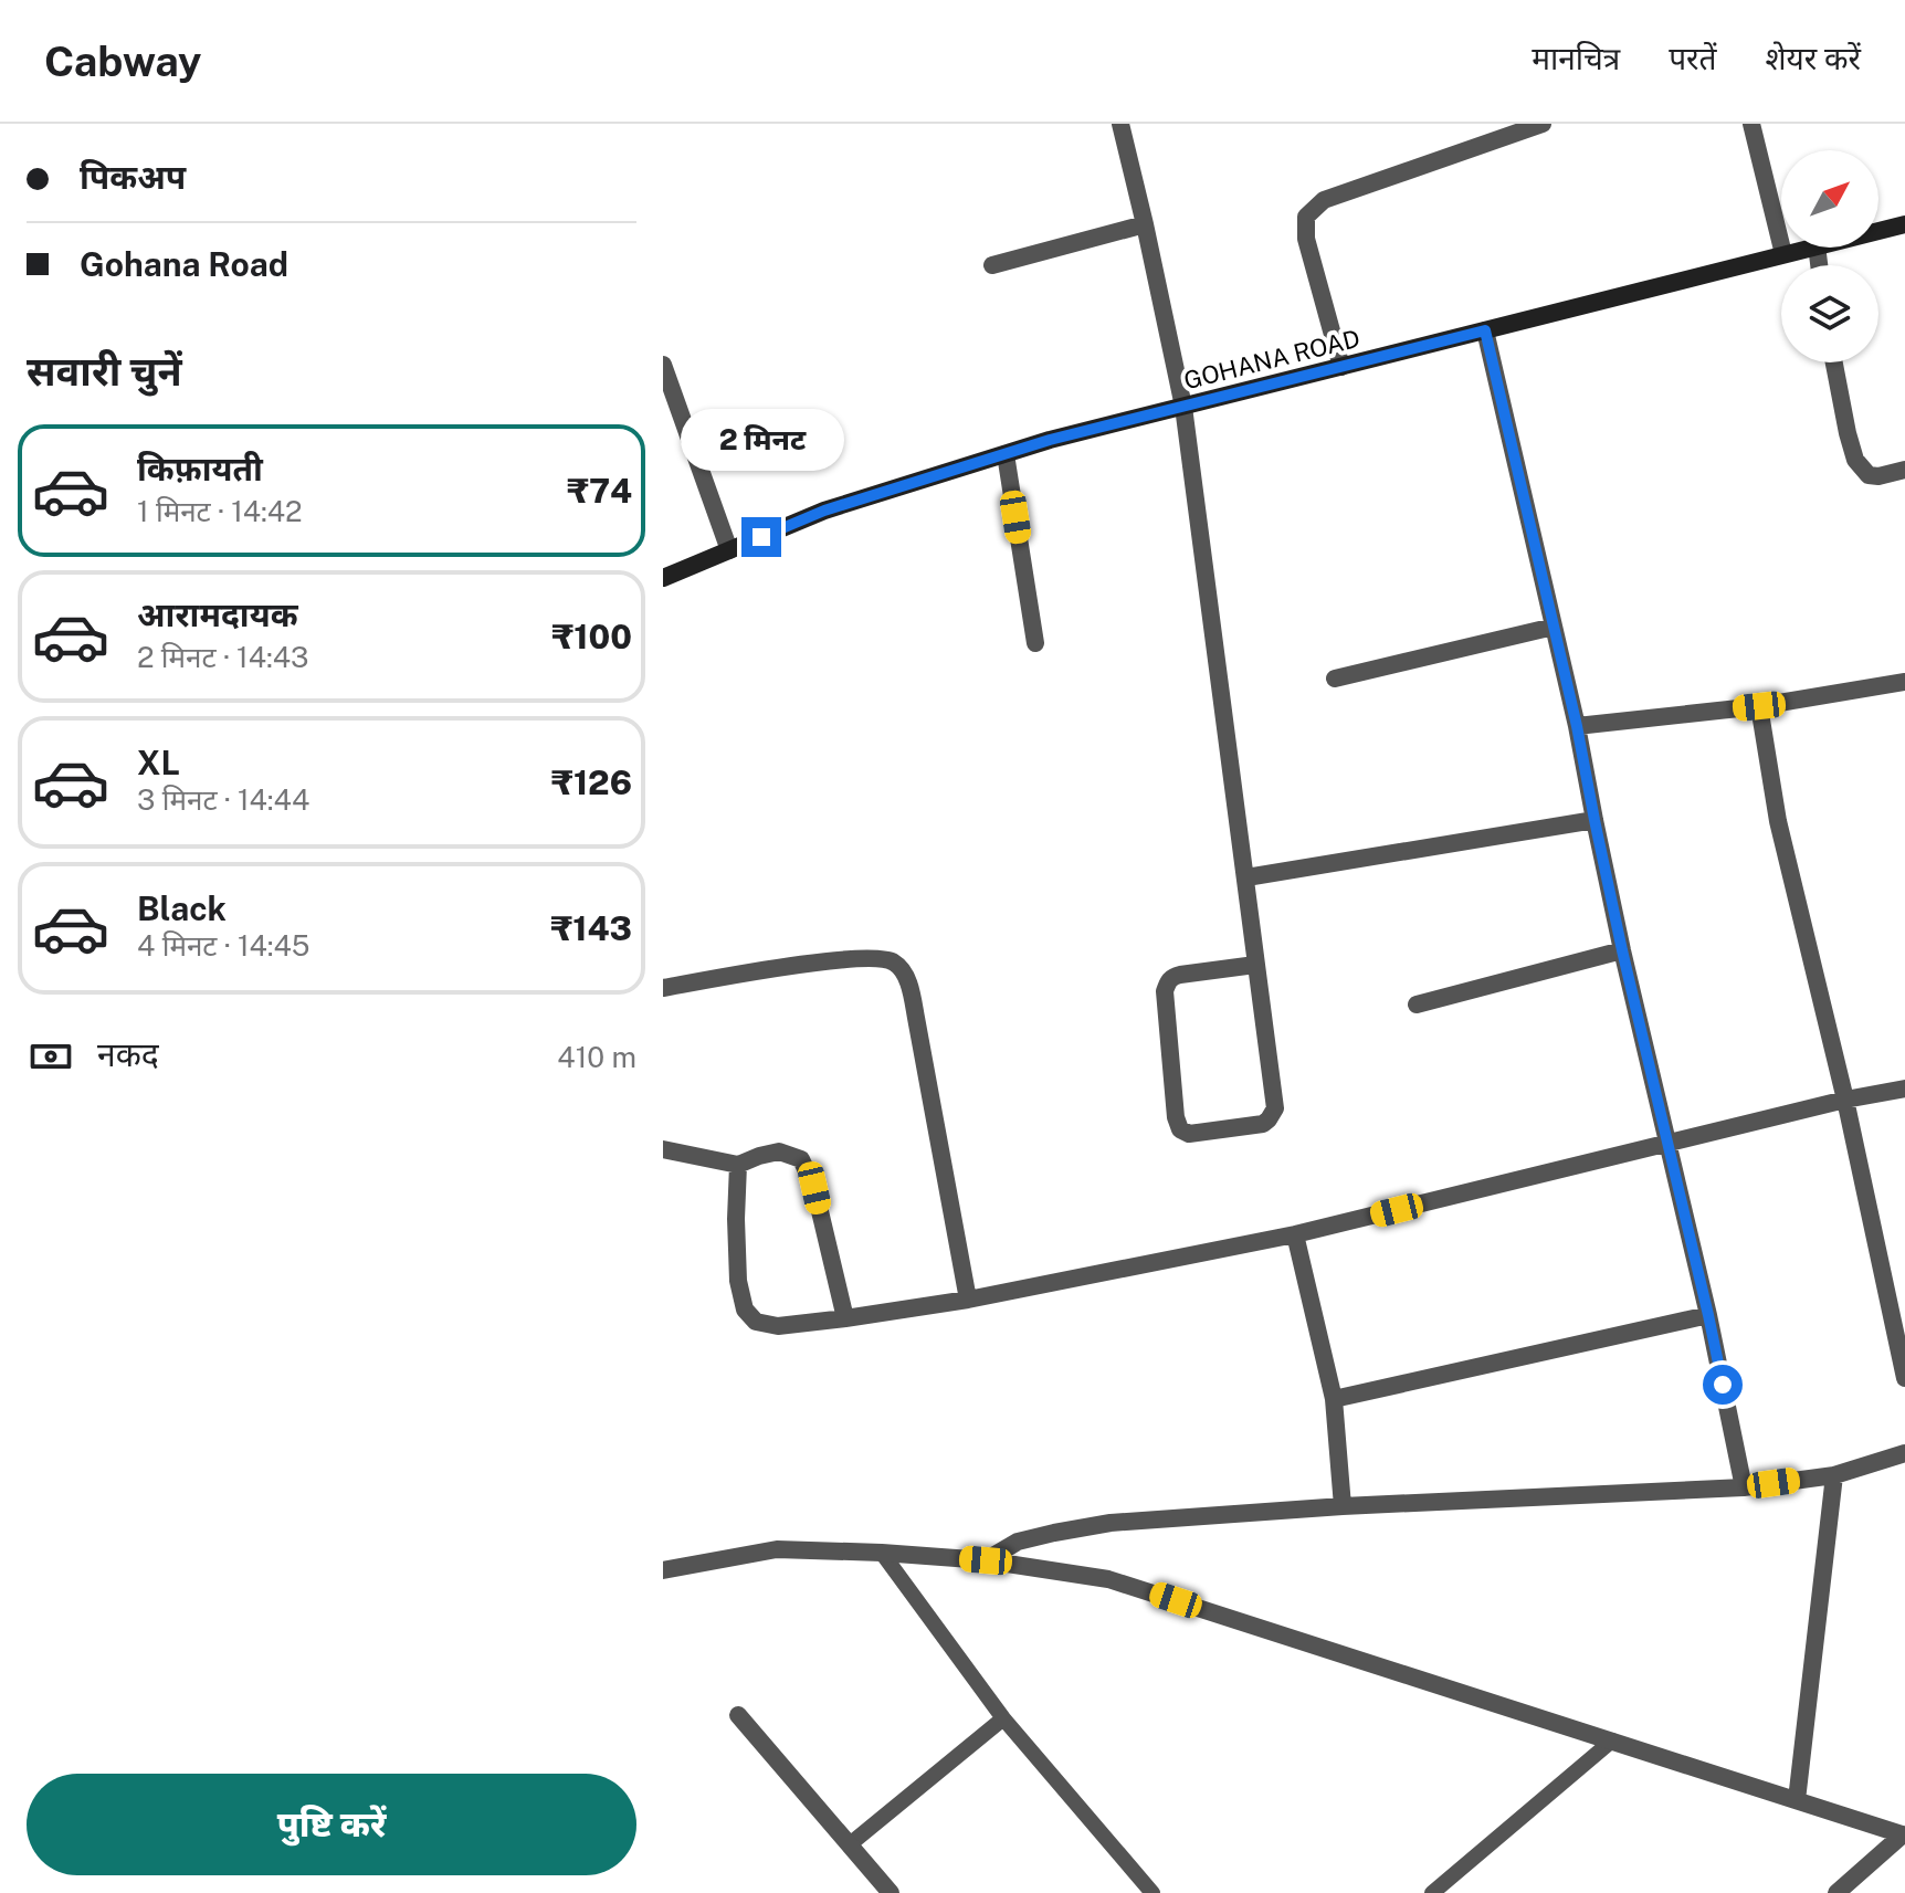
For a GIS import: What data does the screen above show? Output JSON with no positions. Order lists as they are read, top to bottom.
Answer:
{
  "streets": {
    "main road": ["GOHANA ROAD"]
  },
  "north": "top right",
  "page": {
    "header": "Cabway",
    "nav": ["मानचित्र", "परतें", "शेयर करें"],
    "banner": ["पिकअप", "Gohana Road"],
    "heading": "सवारी चुनें",
    "bubble": "2 मिनट",
    "list": [
      {
        "name": "किफ़ायती",
        "note": "1 मिनट · 14:42",
        "value": "₹74"
      },
      {
        "name": "आरामदायक",
        "note": "2 मिनट · 14:43",
        "value": "₹100"
      },
      {
        "name": "XL",
        "note": "3 मिनट · 14:44",
        "value": "₹126"
      },
      {
        "name": "Black",
        "note": "4 मिनट · 14:45",
        "value": "₹143"
      }
    ],
    "pay": ["नकद", "410 m"],
    "buttons": "पुष्टि करें"
  }
}
